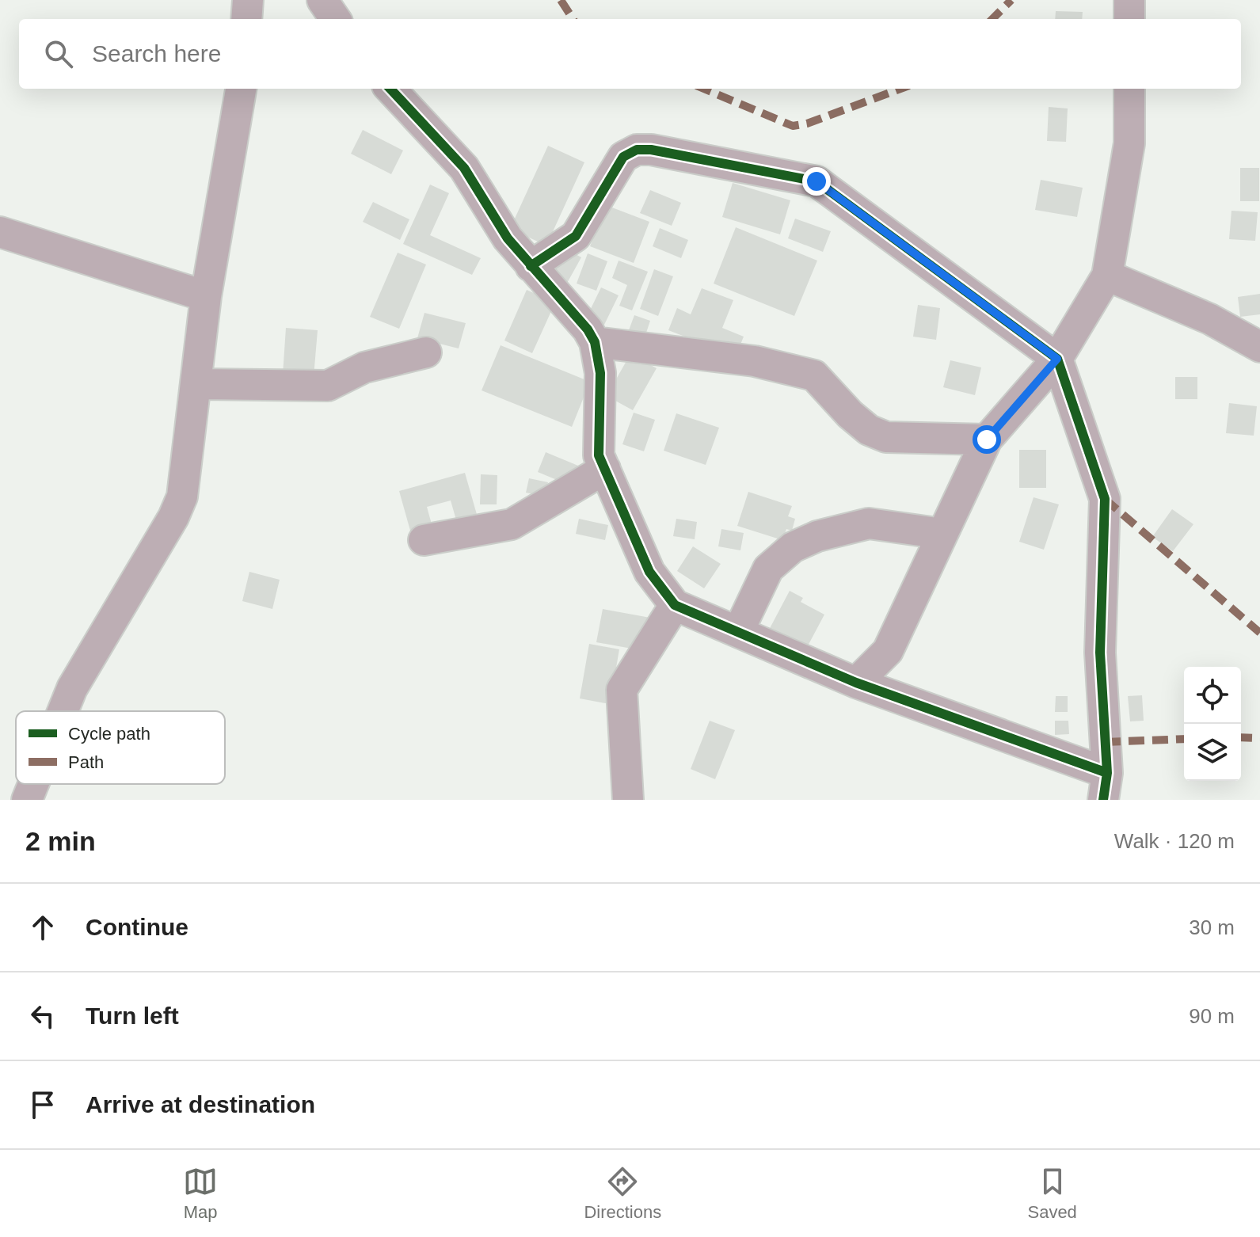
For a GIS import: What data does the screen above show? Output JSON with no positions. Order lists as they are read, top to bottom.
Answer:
{
  "legend": ["Cycle path", "Path"],
  "page": {
    "search": "Search here",
    "heading": ["2 min", "Walk · 120 m"],
    "list": [
      ["Continue", "30 m"],
      ["Turn left", "90 m"],
      "Arrive at destination"
    ],
    "nav": ["Map", "Directions", "Saved"]
  }
}
